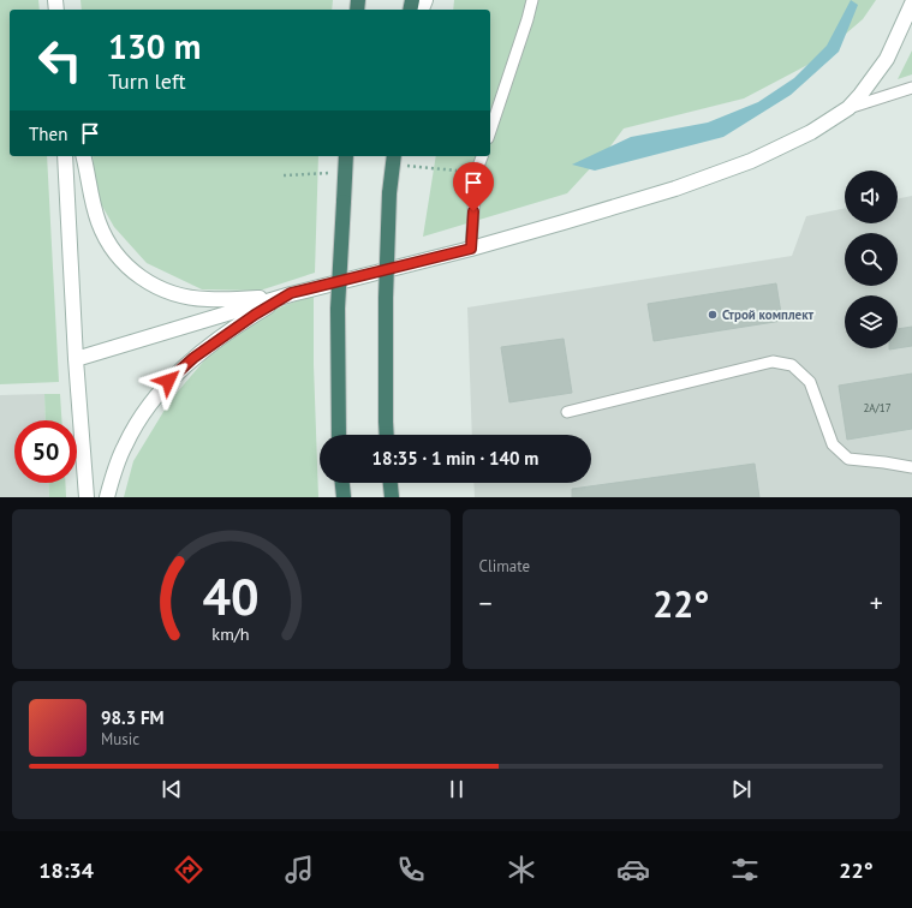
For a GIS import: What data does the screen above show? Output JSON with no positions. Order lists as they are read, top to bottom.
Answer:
{
  "places": ["Строй комплект"],
  "house_numbers": ["2А/17"],
  "page": {
    "turn": ["130 m", "Turn left"],
    "then": "Then",
    "limit": "50",
    "trip": "18:35 · 1 min · 140 m",
    "tile": "Climate",
    "heat": ["−", "22°", "+"],
    "song": ["98.3 FM", "Music"],
    "tabs": ["18:34", "22°"],
    "gauge": ["40", "km/h"]
  }
}
